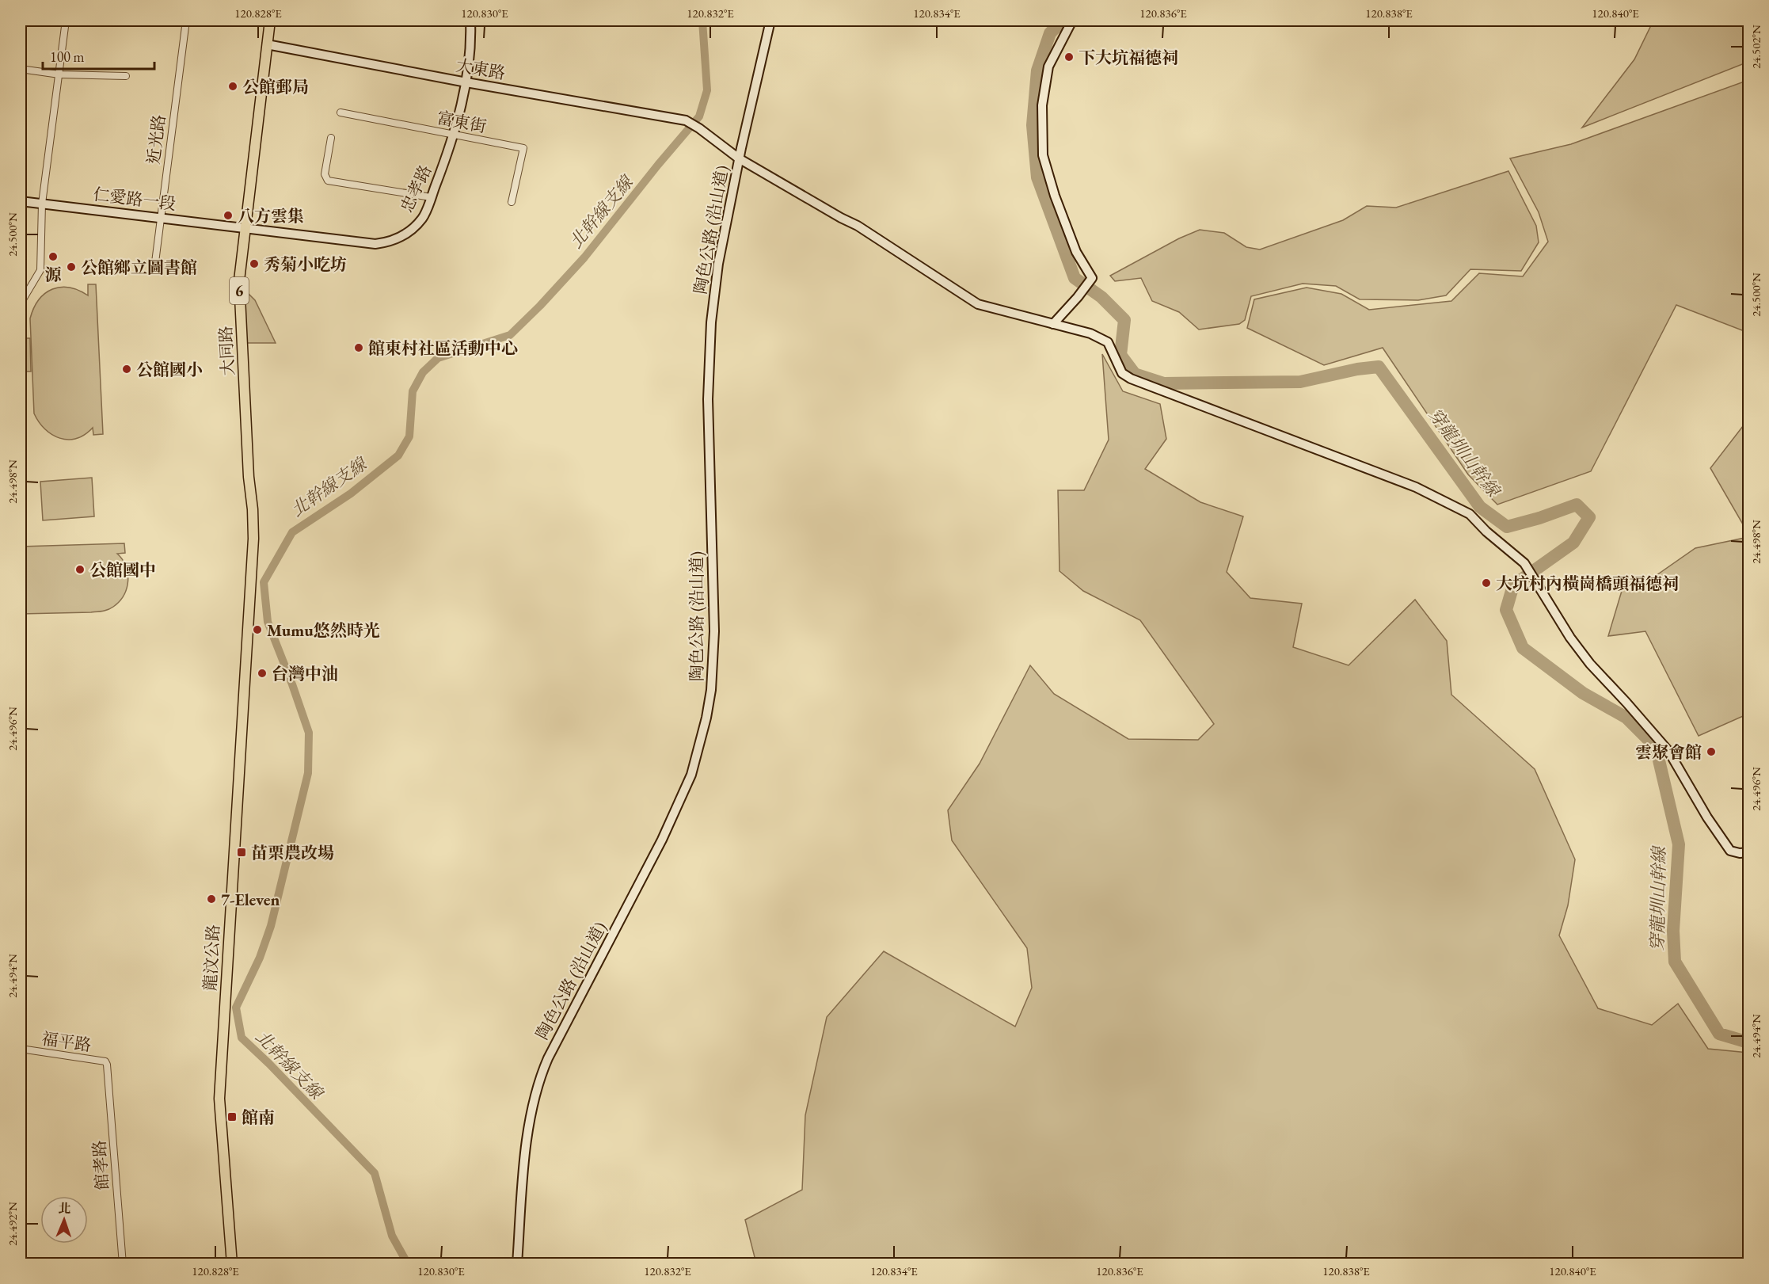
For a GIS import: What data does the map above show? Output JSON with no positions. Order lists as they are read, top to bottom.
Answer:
{
  "streets": {
    "main road": ["6", "大同路", "龍汶公路"],
    "street": [
      "大東路",
      "富東街",
      "近光路",
      "忠孝路",
      "仁愛路一段",
      "陶色公路 (沿山道)",
      "福平路",
      "館孝路"
    ]
  },
  "crossings": [
    ["大東路", "忠孝路"],
    ["大東路", "陶色公路 (沿山道)"],
    ["大東路", "大同路"],
    ["富東街", "忠孝路"],
    ["近光路", "仁愛路一段"],
    ["忠孝路", "仁愛路一段"],
    ["忠孝路", "大同路"],
    ["仁愛路一段", "大同路"],
    ["大同路", "龍汶公路"],
    ["福平路", "館孝路"]
  ],
  "water": ["北幹線支線", "穿龍圳山幹線"],
  "places": {
    "other": [
      "下大坑福德祠",
      "公館郵局",
      "八方雲集",
      "源",
      "秀菊小吃坊",
      "公館鄉立圖書館",
      "館東村社區活動中心",
      "公館國小",
      "公館國中",
      "大坑村內橫崗橋頭福德祠",
      "Mumu悠然時光",
      "台灣中油",
      "雲聚會館",
      "7-Eleven"
    ],
    "transit": ["苗栗農改場", "館南"]
  },
  "scale_bar": "100 m",
  "north": "top",
  "coordinates": [
    "120.828°E",
    "120.830°E",
    "120.832°E",
    "120.834°E",
    "120.836°E",
    "120.838°E",
    "120.840°E",
    "24.502°N",
    "24.500°N",
    "24.498°N",
    "24.496°N",
    "24.494°N",
    "24.492°N"
  ]
}
